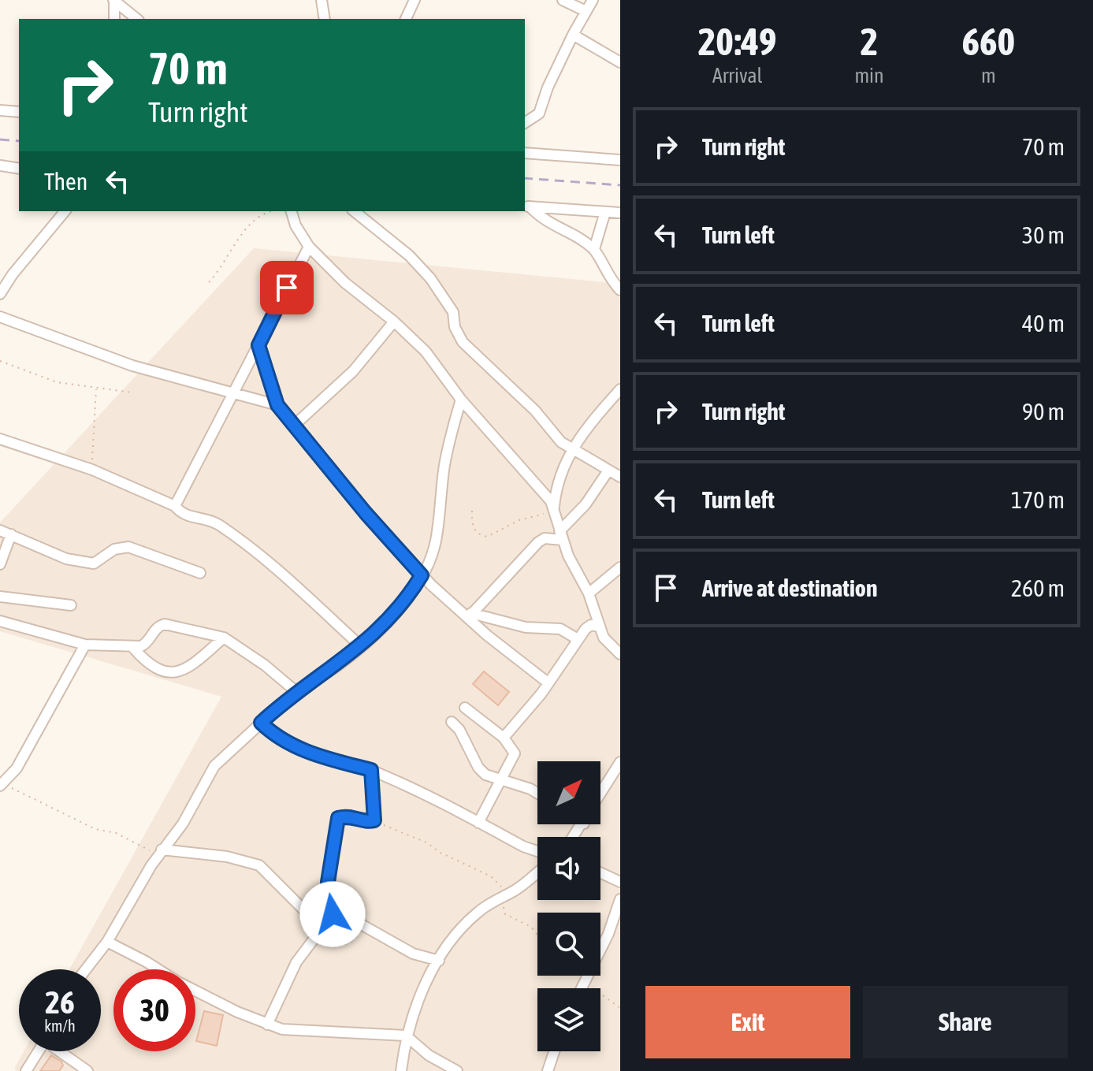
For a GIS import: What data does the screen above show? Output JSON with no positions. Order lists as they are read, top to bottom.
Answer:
{
  "north": "top right",
  "page": {
    "eta": [
      "20:49",
      "Arrival",
      "2",
      "min",
      "660",
      "m"
    ],
    "turn": ["70 m", "Turn right"],
    "list": [
      {
        "name": "Turn right",
        "value": "70 m"
      },
      {
        "name": "Turn left",
        "value": "30 m"
      },
      {
        "name": "Turn left",
        "value": "40 m"
      },
      {
        "name": "Turn right",
        "value": "90 m"
      },
      {
        "name": "Turn left",
        "value": "170 m"
      },
      {
        "name": "Arrive at destination",
        "value": "260 m"
      }
    ],
    "then": "Then",
    "speed": "26 km/h",
    "limit": "30",
    "buttons": ["Exit", "Share"]
  }
}
